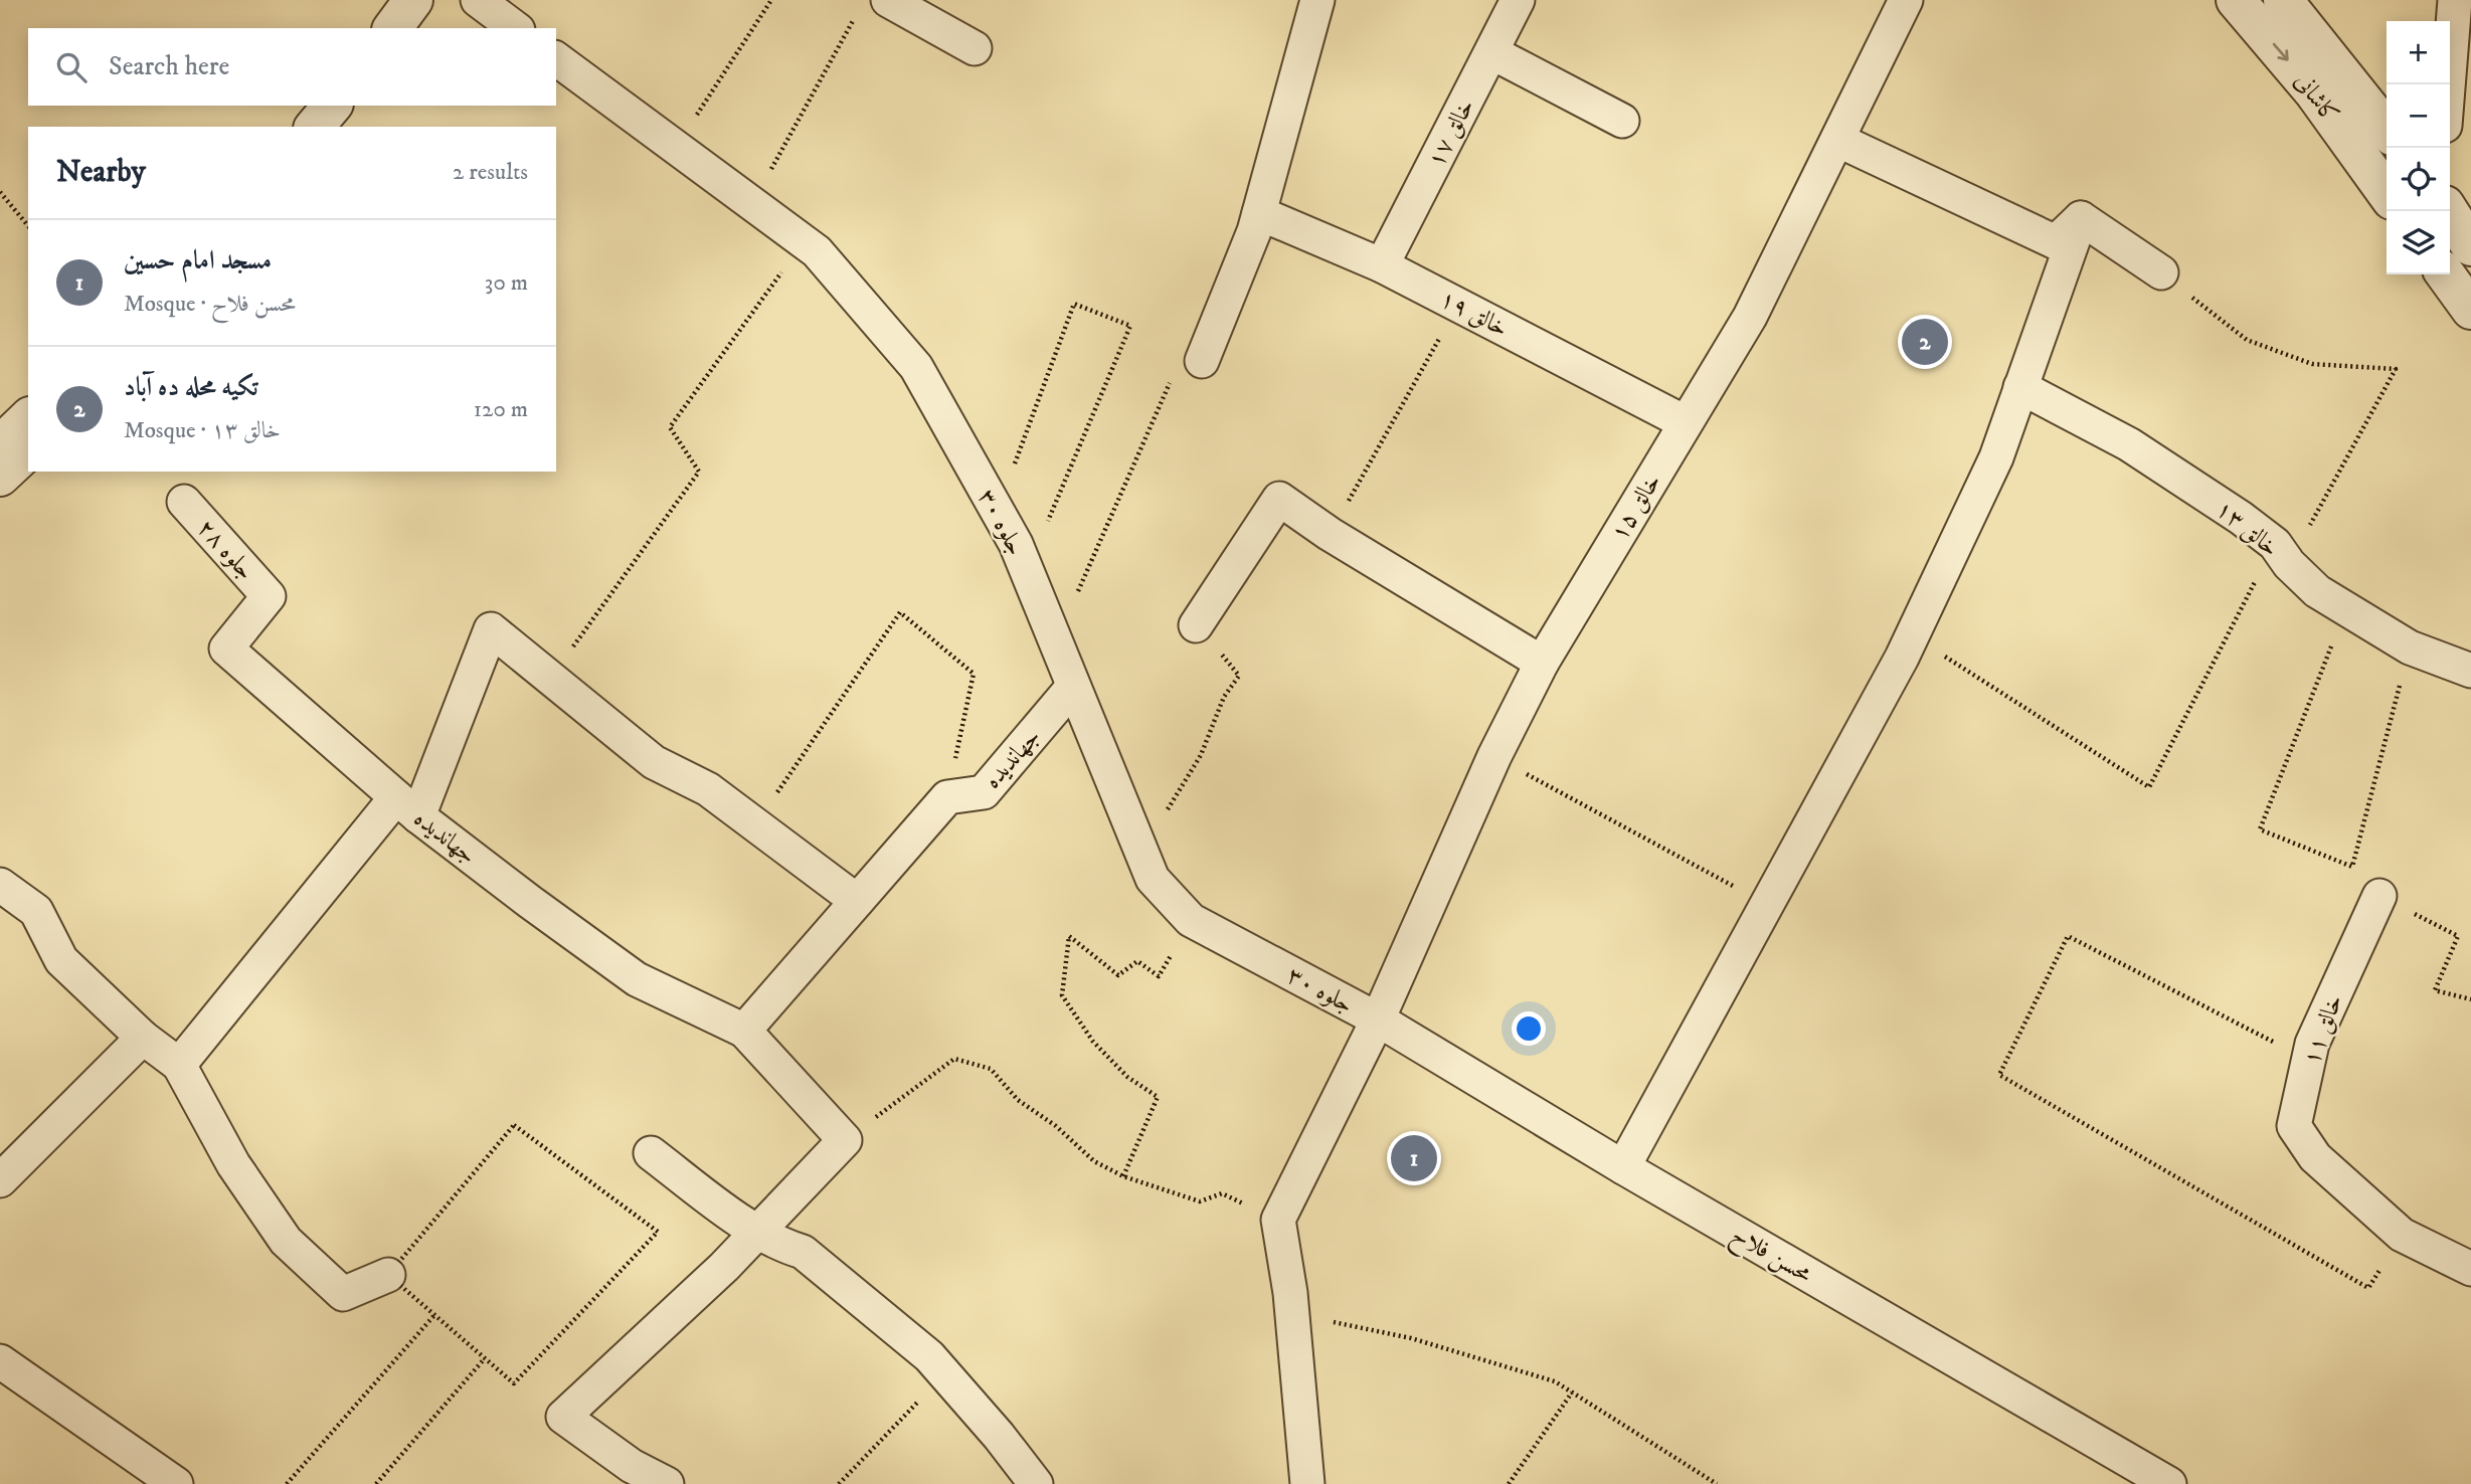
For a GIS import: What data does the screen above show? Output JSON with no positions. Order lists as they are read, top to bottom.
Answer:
{
  "streets": {
    "street": [
      "کاشانی",
      "خالق ۱۷",
      "خالق ۱۹",
      "خالق ۱۵",
      "جلوه ۳۰",
      "خالق ۱۳",
      "جلوه ۲۸",
      "جهاندیده",
      "خالق ۱۱",
      "محسن فلاح"
    ]
  },
  "crossings": [
    ["خالق ۱۷", "خالق ۱۹"],
    ["خالق ۱۹", "خالق ۱۵"],
    ["خالق ۱۵", "جلوه ۳۰"],
    ["خالق ۱۵", "محسن فلاح"],
    ["جلوه ۳۰", "جهاندیده"],
    ["جلوه ۳۰", "محسن فلاح"],
    ["جلوه ۲۸", "جهاندیده"]
  ],
  "page": {
    "map_buttons": ["+", "−"],
    "search": "Search here",
    "heading": ["Nearby", "2 results"],
    "list": [
      {
        "mark": "1",
        "name": "مسجد امام حسین",
        "note": "Mosque · محسن فلاح",
        "value": "30 m"
      },
      {
        "mark": "2",
        "name": "تکیه محله ده آباد",
        "note": "Mosque · خالق ۱۳",
        "value": "120 m"
      }
    ],
    "pins": ["2", "1"]
  }
}
